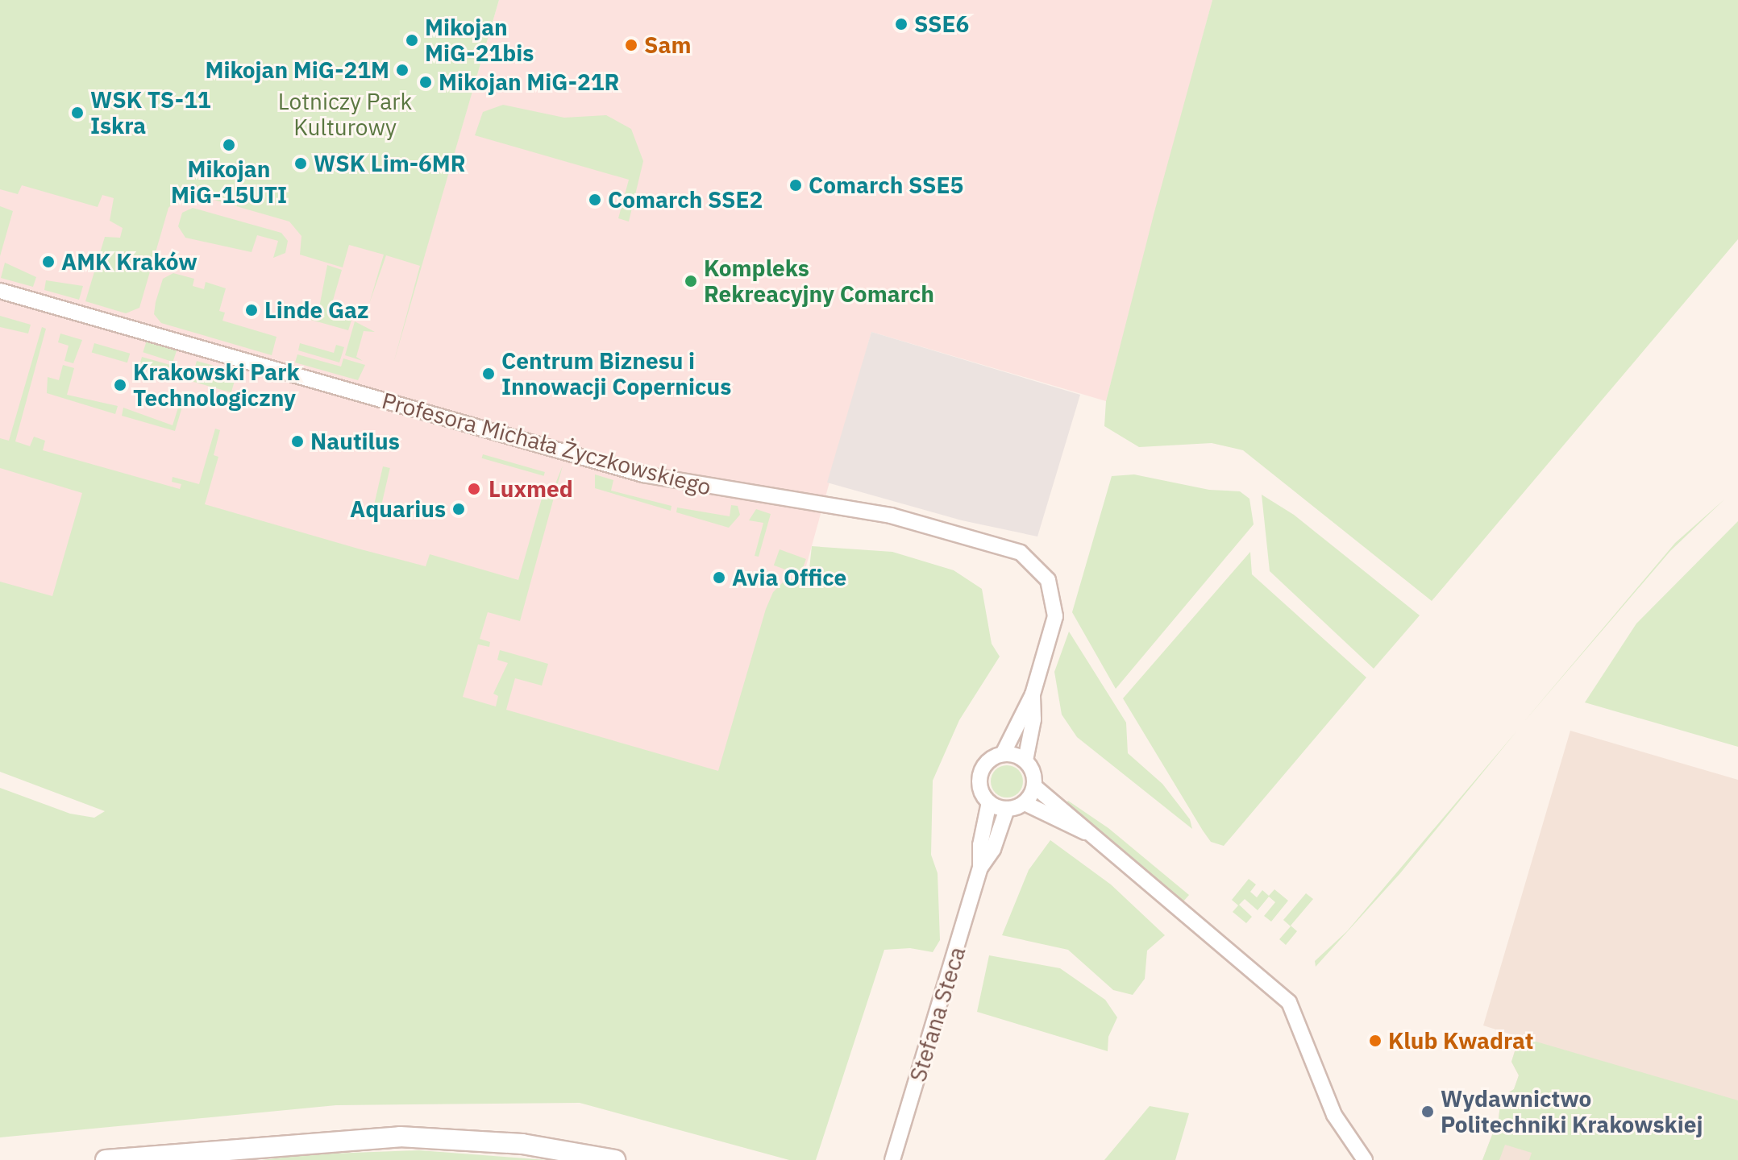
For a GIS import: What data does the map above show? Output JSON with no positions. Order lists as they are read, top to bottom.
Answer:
{
  "streets": {
    "street": ["Profesora Michała Życzkowskiego", "Stefana Steca"]
  },
  "crossings": [
    ["Profesora Michała Życzkowskiego", "Stefana Steca"]
  ],
  "parks": ["Lotniczy Park Kulturowy"],
  "places": [
    "SSE6",
    "Mikojan MiG-21bis",
    "Sam",
    "Mikojan MiG-21M",
    "Mikojan MiG-21R",
    "WSK TS-11 Iskra",
    "Mikojan MiG-15UTI",
    "WSK Lim-6MR",
    "Comarch SSE5",
    "Comarch SSE2",
    "AMK Kraków",
    "Kompleks Rekreacyjny Comarch",
    "Linde Gaz",
    "Centrum Biznesu i Innowacji Copernicus",
    "Krakowski Park Technologiczny",
    "Nautilus",
    "Luxmed",
    "Aquarius",
    "Avia Office",
    "Klub Kwadrat",
    "Wydawnictwo Politechniki Krakowskiej"
  ]
}
